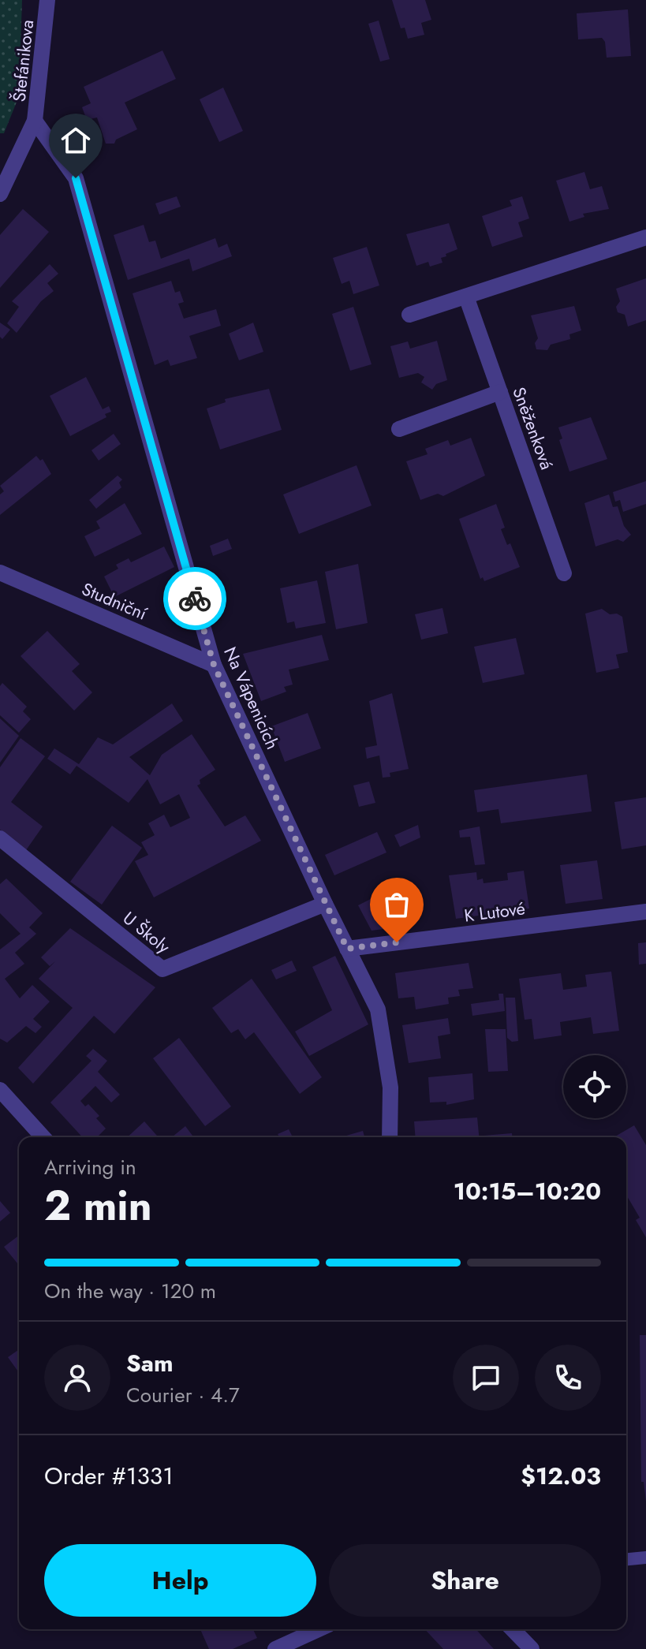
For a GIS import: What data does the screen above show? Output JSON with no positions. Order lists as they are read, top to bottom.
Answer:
{
  "streets": {
    "street": [
      "Štefánikova",
      "Sněženková",
      "Studniční",
      "Na Vápenicích",
      "K Lutové",
      "U Školy"
    ]
  },
  "crossings": [
    ["Štefánikova", "Na Vápenicích"],
    ["Studniční", "Na Vápenicích"],
    ["Na Vápenicích", "K Lutové"],
    ["Na Vápenicích", "U Školy"]
  ],
  "page": {
    "heading": ["2 min", "Arriving in", "10:15–10:20"],
    "panel": [
      "Sam",
      "Courier · 4.7",
      "Order #1331",
      "$12.03"
    ],
    "bar": "On the way · 120 m",
    "buttons": ["Help", "Share"]
  }
}
